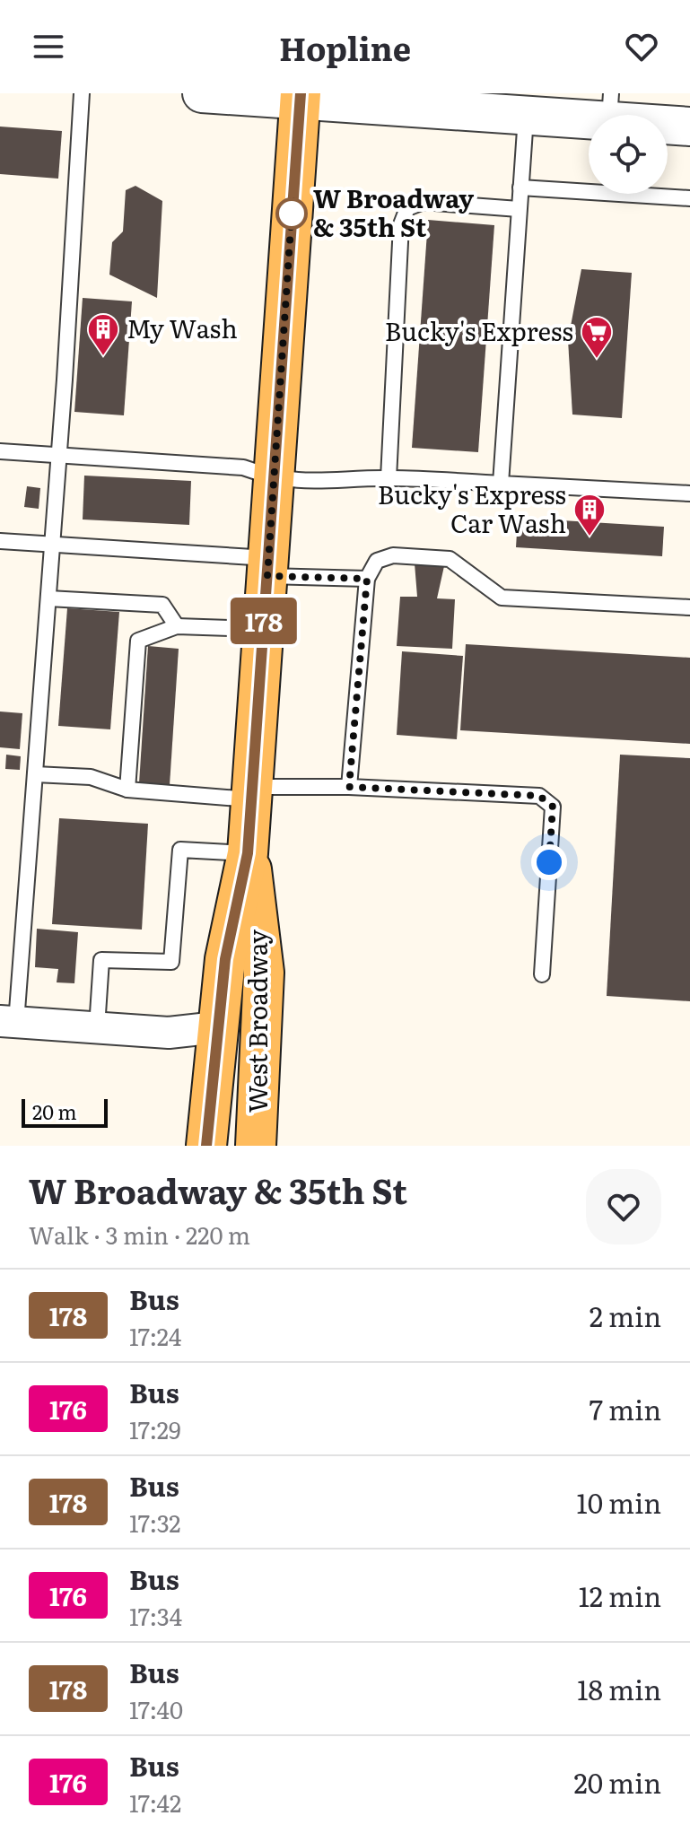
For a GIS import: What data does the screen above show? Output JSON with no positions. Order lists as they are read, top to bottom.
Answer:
{
  "streets": {
    "main road": ["West Broadway"]
  },
  "places": {
    "other": ["W Broadway & 35th St"],
    "building": ["My Wash", "Bucky's Express Car Wash"],
    "supermarket": ["Bucky's Express"]
  },
  "lines": ["bus line 178"],
  "scale_bar": "20 m",
  "page": {
    "header": "Hopline",
    "on_map": "178",
    "scale": "20 m",
    "heading": ["W Broadway & 35th St", "Walk · 3 min · 220 m"],
    "list": [
      {
        "mark": "178",
        "name": "Bus",
        "note": "17:24",
        "value": "2 min"
      },
      {
        "mark": "176",
        "name": "Bus",
        "note": "17:29",
        "value": "7 min"
      },
      {
        "mark": "178",
        "name": "Bus",
        "note": "17:32",
        "value": "10 min"
      },
      {
        "mark": "176",
        "name": "Bus",
        "note": "17:34",
        "value": "12 min"
      },
      {
        "mark": "178",
        "name": "Bus",
        "note": "17:40",
        "value": "18 min"
      },
      {
        "mark": "176",
        "name": "Bus",
        "note": "17:42",
        "value": "20 min"
      }
    ]
  }
}
